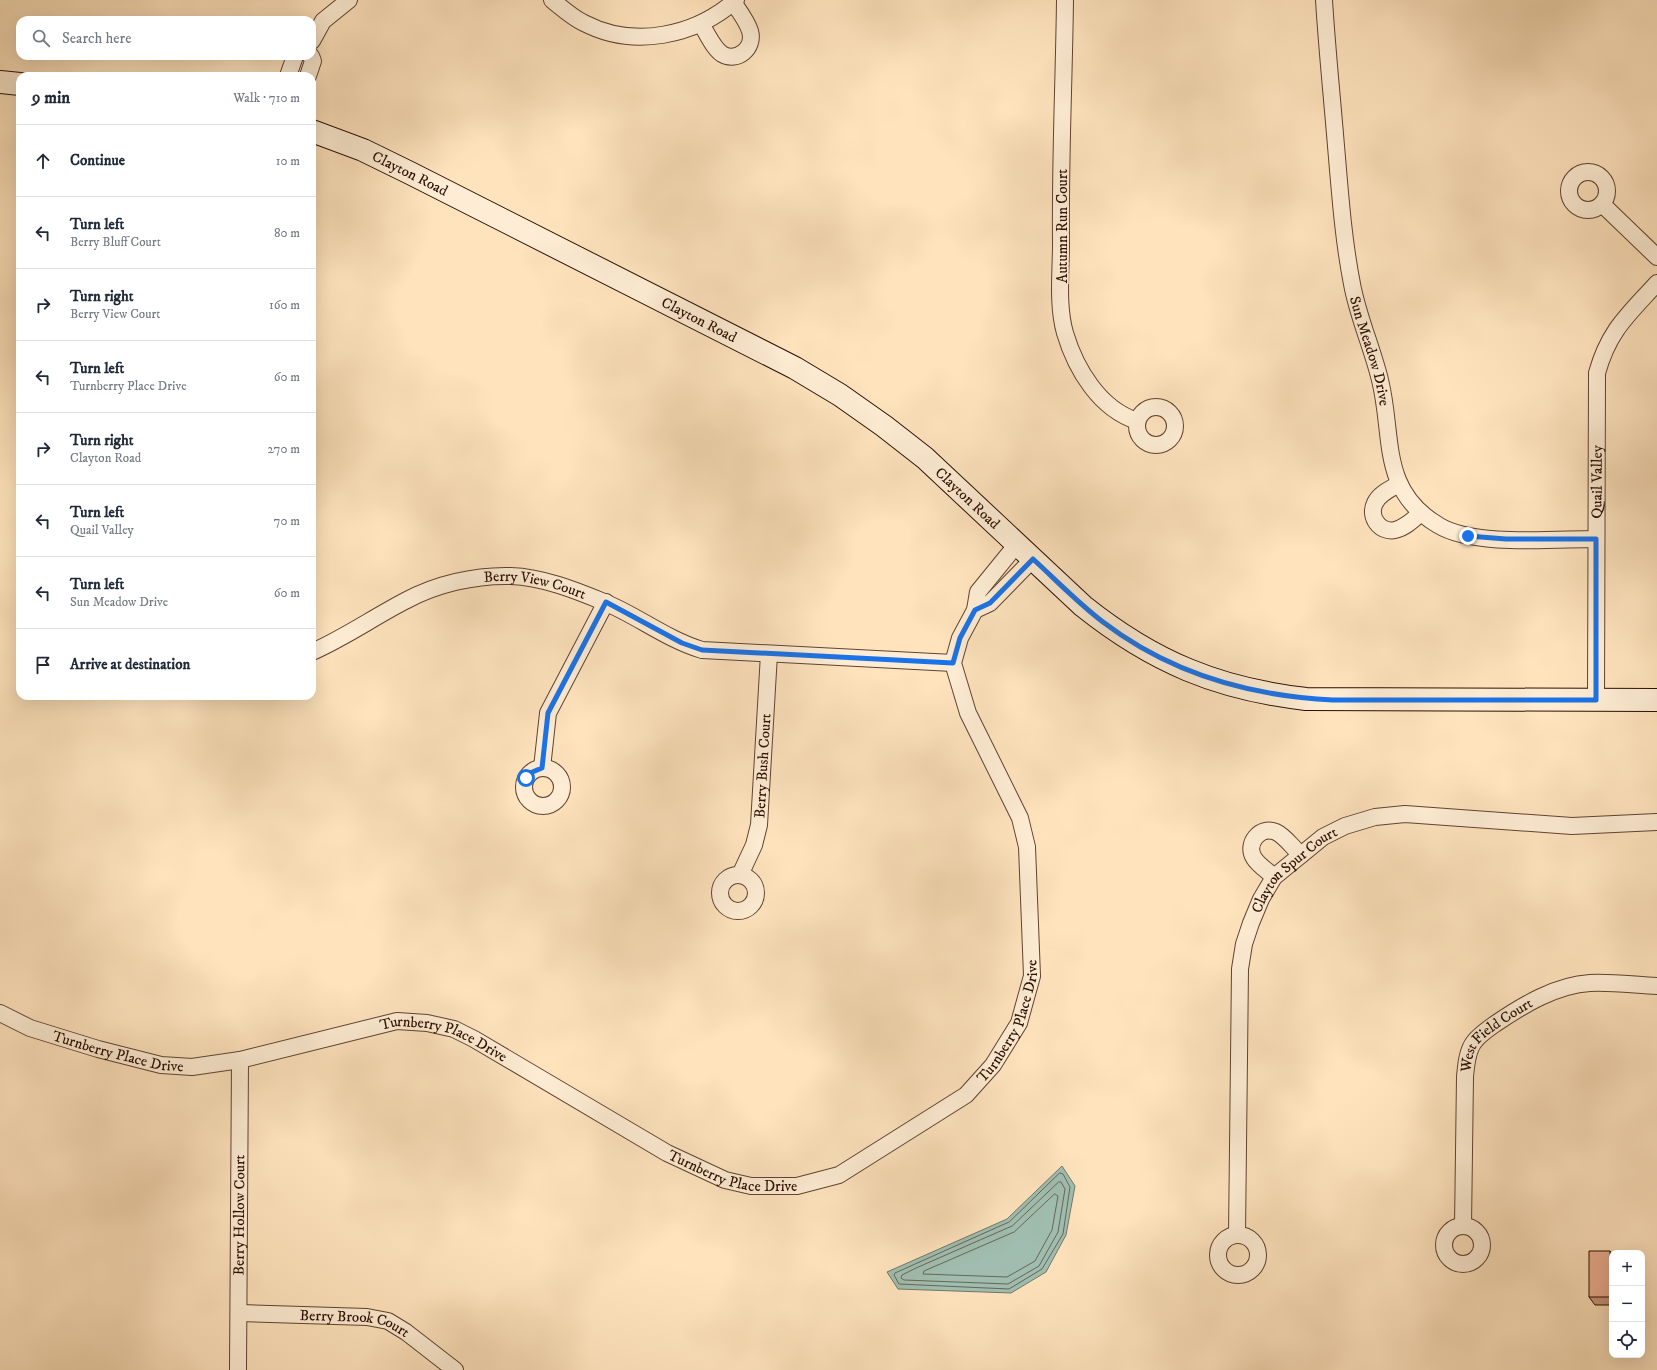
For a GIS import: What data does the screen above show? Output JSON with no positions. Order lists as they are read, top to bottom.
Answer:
{
  "streets": {
    "main road": ["Clayton Road"],
    "street": [
      "Autumn Run Court",
      "Sun Meadow Drive",
      "Quail Valley",
      "Berry View Court",
      "Berry Bush Court",
      "Clayton Spur Court",
      "Turnberry Place Drive",
      "West Field Court",
      "Berry Hollow Court",
      "Berry Brook Court"
    ]
  },
  "crossings": [
    ["Clayton Road", "Quail Valley"],
    ["Sun Meadow Drive", "Quail Valley"],
    ["Berry View Court", "Berry Bush Court"],
    ["Berry View Court", "Turnberry Place Drive"],
    ["Turnberry Place Drive", "Berry Hollow Court"],
    ["Berry Hollow Court", "Berry Brook Court"]
  ],
  "page": {
    "search": "Search here",
    "heading": ["9 min", "Walk · 710 m"],
    "list": [
      ["Continue", "10 m"],
      ["Turn left", "Berry Bluff Court", "80 m"],
      ["Turn right", "Berry View Court", "160 m"],
      ["Turn left", "Turnberry Place Drive", "60 m"],
      ["Turn right", "Clayton Road", "270 m"],
      ["Turn left", "Quail Valley", "70 m"],
      ["Turn left", "Sun Meadow Drive", "60 m"],
      "Arrive at destination"
    ],
    "map_buttons": ["+", "−"]
  }
}
